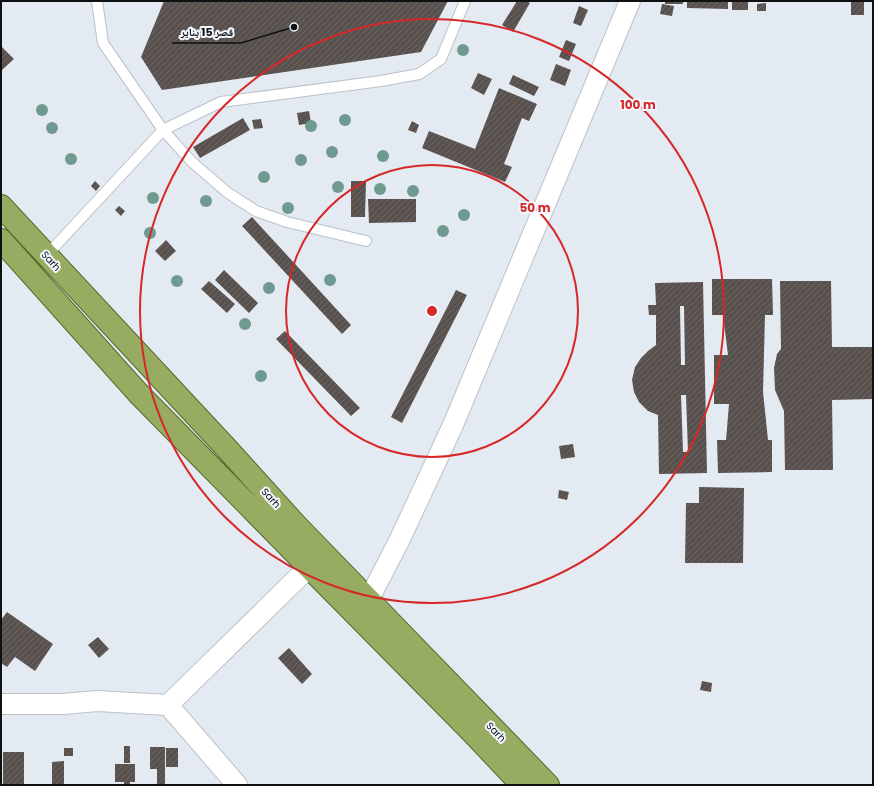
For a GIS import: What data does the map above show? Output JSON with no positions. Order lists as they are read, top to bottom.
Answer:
{
  "streets": {
    "highway": ["Sarh"]
  },
  "places": ["قصر 15 يناير"],
  "rings": ["100 m", "50 m"]
}
